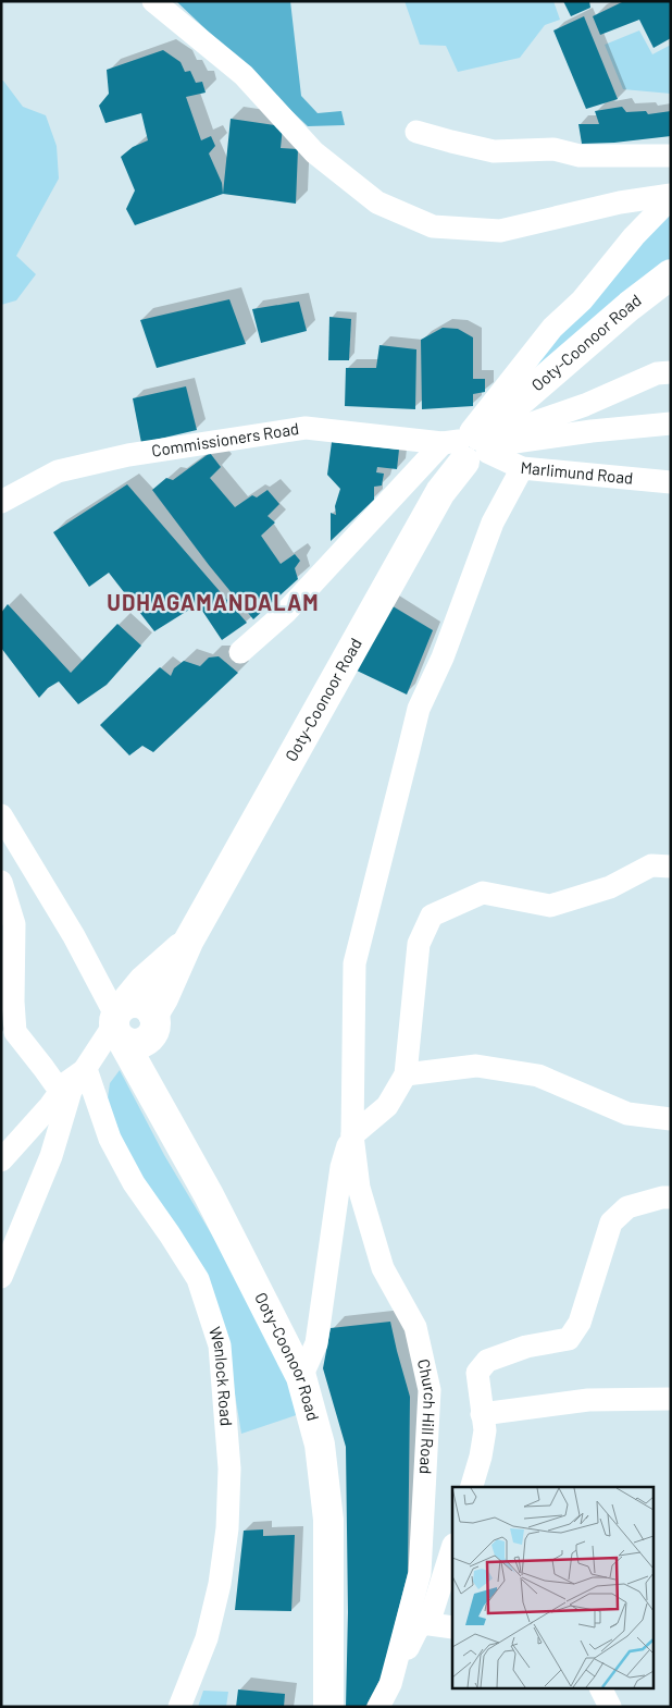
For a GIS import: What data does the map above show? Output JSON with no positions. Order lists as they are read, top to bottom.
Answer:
{
  "streets": {
    "highway": ["Ooty-Coonoor Road"],
    "street": [
      "Commissioners Road",
      "Marlimund Road",
      "Wenlock Road",
      "Church Hill Road"
    ]
  },
  "crossings": [
    ["Ooty-Coonoor Road", "Commissioners Road"],
    ["Ooty-Coonoor Road", "Marlimund Road"],
    ["Commissioners Road", "Marlimund Road"]
  ],
  "districts": ["UDHAGAMANDALAM"]
}
